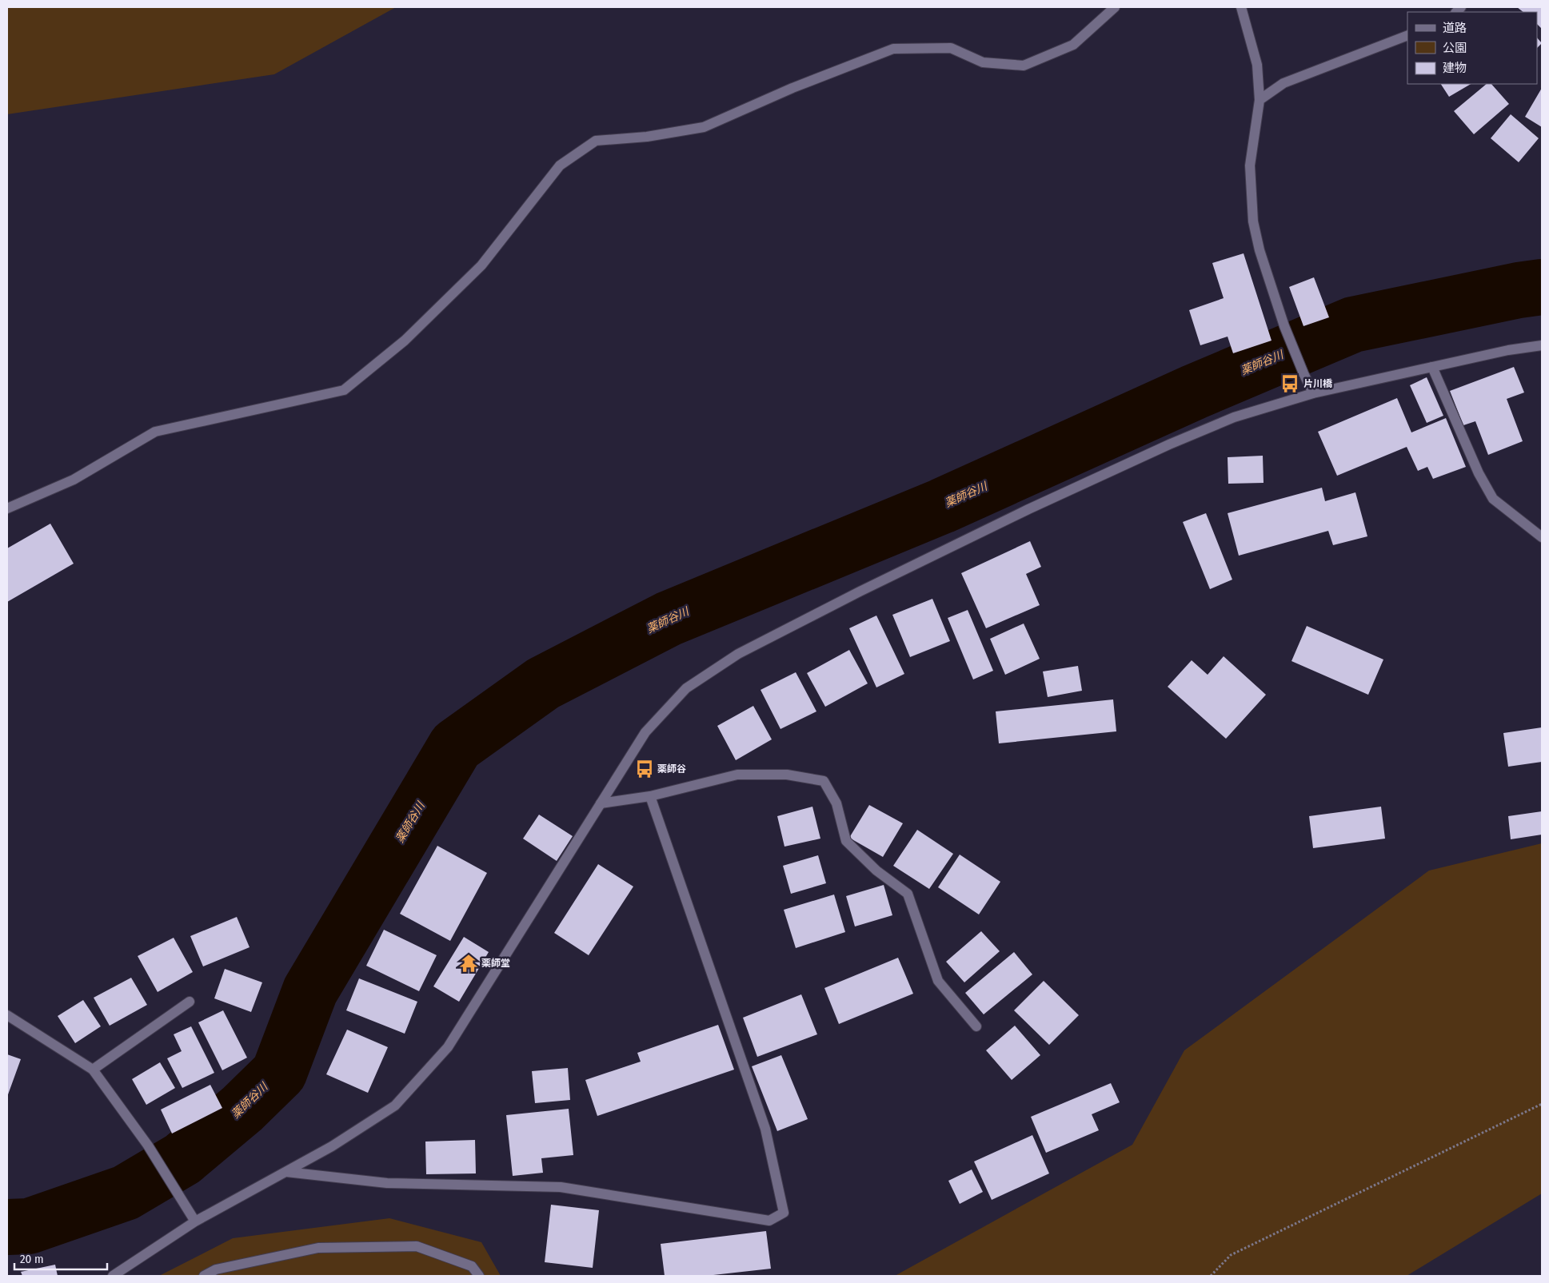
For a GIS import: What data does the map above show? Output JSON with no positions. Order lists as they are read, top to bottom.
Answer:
{
  "water": ["薬師谷川"],
  "places": {
    "bus stop": ["片川橋", "薬師谷"],
    "temple": ["薬師堂"]
  },
  "legend": ["道路", "公園", "建物"],
  "scale_bar": "20 m"
}
